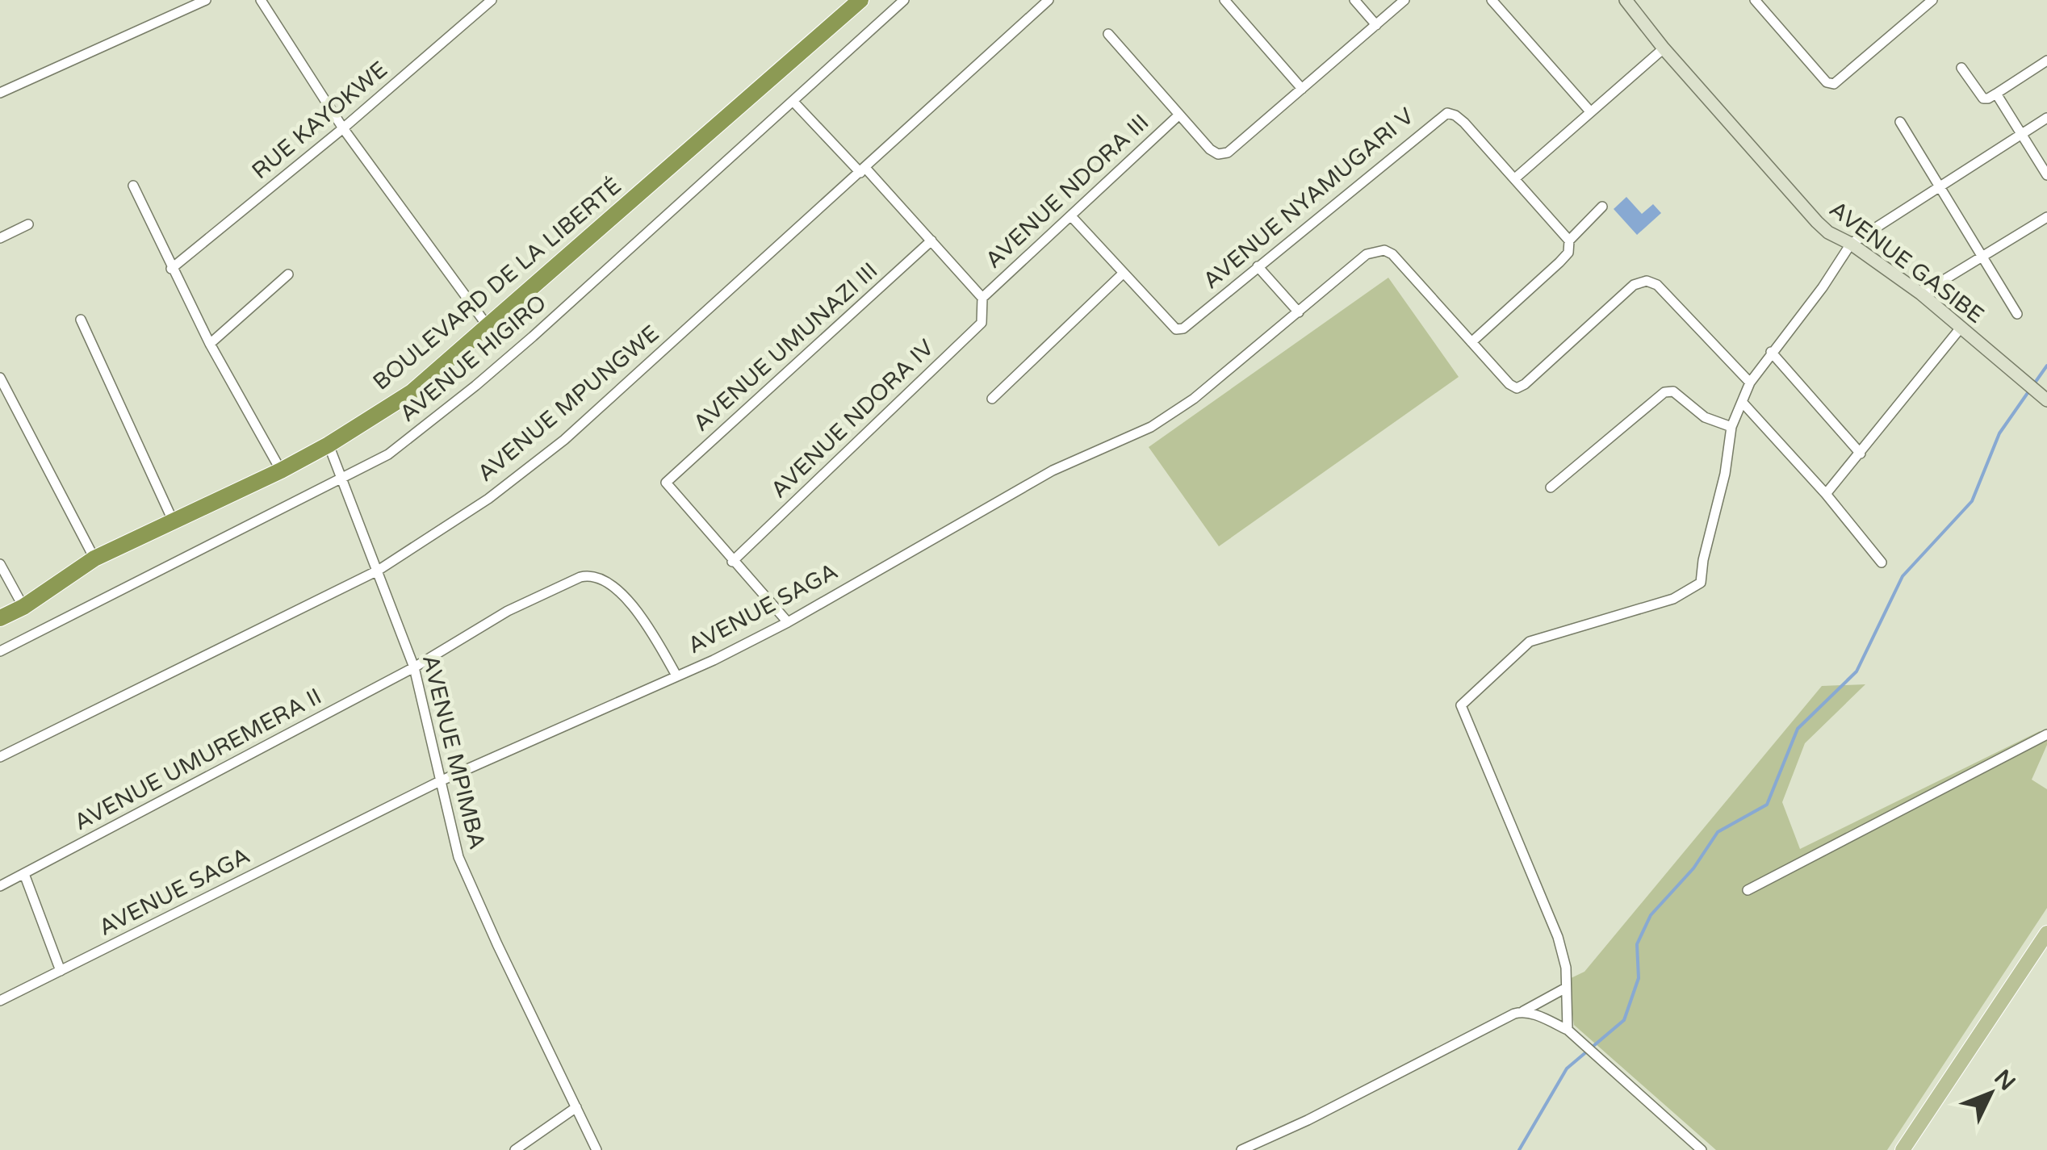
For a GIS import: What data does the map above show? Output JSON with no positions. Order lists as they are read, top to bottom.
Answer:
{
  "streets": {
    "highway": ["BOULEVARD DE LA LIBERTÉ"],
    "street": [
      "RUE KAYOKWE",
      "AVENUE NDORA III",
      "AVENUE NYAMUGARI V",
      "AVENUE GASIBE",
      "AVENUE UMUNAZI III",
      "AVENUE HIGIRO",
      "AVENUE MPUNGWE",
      "AVENUE NDORA IV",
      "AVENUE SAGA",
      "AVENUE MPIMBA",
      "AVENUE UMUREMERA II"
    ]
  },
  "crossings": [
    ["AVENUE NDORA III", "AVENUE NYAMUGARI V"],
    ["AVENUE NDORA III", "AVENUE NDORA IV"],
    ["BOULEVARD DE LA LIBERTÉ", "AVENUE MPIMBA"],
    ["AVENUE UMUNAZI III", "AVENUE NDORA IV"],
    ["AVENUE HIGIRO", "AVENUE MPIMBA"],
    ["AVENUE MPUNGWE", "AVENUE MPIMBA"],
    ["AVENUE SAGA", "AVENUE MPIMBA"],
    ["AVENUE SAGA", "AVENUE UMUREMERA II"],
    ["AVENUE MPIMBA", "AVENUE UMUREMERA II"]
  ],
  "north": "top right"
}
